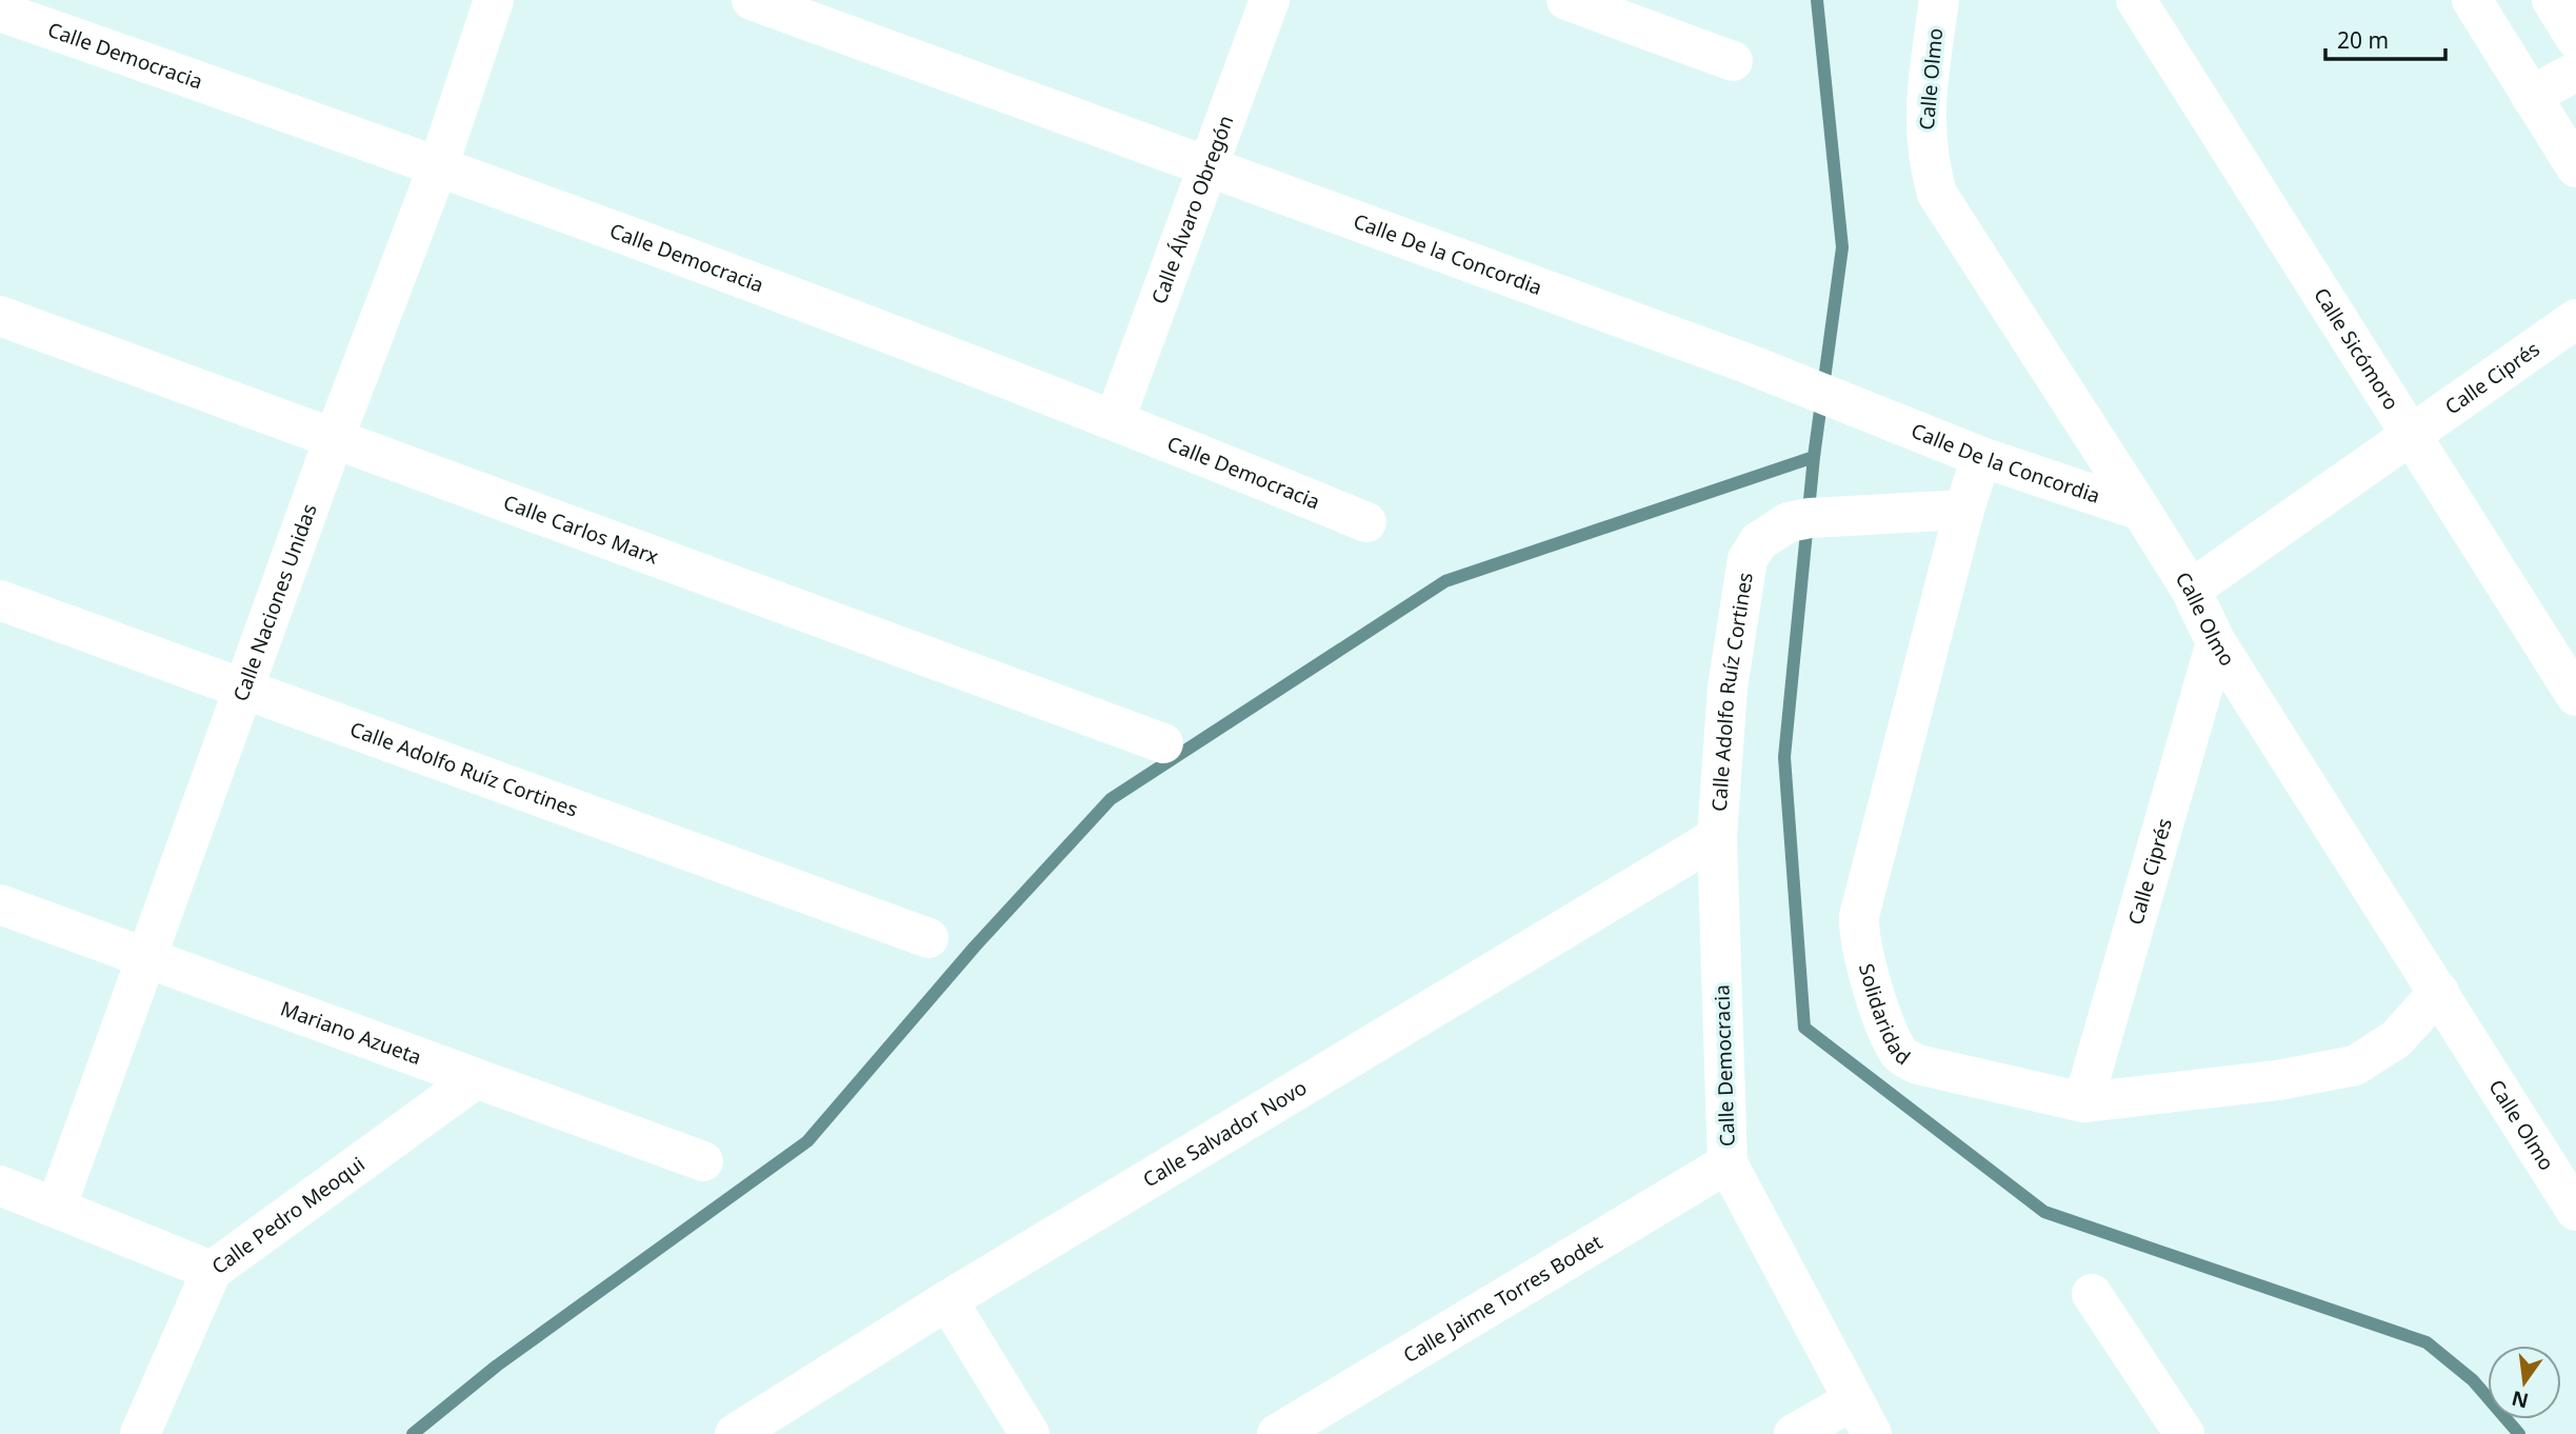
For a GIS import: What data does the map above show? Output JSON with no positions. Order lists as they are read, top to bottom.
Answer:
{
  "streets": {
    "street": [
      "Calle Democracia",
      "Calle Olmo",
      "Calle Álvaro Obregón",
      "Calle De la Concordia",
      "Calle Sicómoro",
      "Calle Ciprés",
      "Calle Carlos Marx",
      "Calle Naciones Unidas",
      "Calle Adolfo Ruíz Cortines",
      "Solidaridad",
      "Mariano Azueta",
      "Calle Salvador Novo",
      "Calle Pedro Meoqui",
      "Calle Jaime Torres Bodet"
    ]
  },
  "crossings": [
    ["Calle Democracia", "Calle Álvaro Obregón"],
    ["Calle Democracia", "Calle Naciones Unidas"],
    ["Calle Democracia", "Calle Adolfo Ruíz Cortines"],
    ["Calle Democracia", "Calle Salvador Novo"],
    ["Calle Democracia", "Calle Jaime Torres Bodet"],
    ["Calle Olmo", "Calle De la Concordia"],
    ["Calle Olmo", "Calle Ciprés"],
    ["Calle Olmo", "Solidaridad"],
    ["Calle Álvaro Obregón", "Calle De la Concordia"],
    ["Calle De la Concordia", "Solidaridad"],
    ["Calle Sicómoro", "Calle Ciprés"],
    ["Calle Ciprés", "Solidaridad"],
    ["Calle Carlos Marx", "Calle Naciones Unidas"],
    ["Calle Naciones Unidas", "Calle Adolfo Ruíz Cortines"],
    ["Calle Naciones Unidas", "Mariano Azueta"],
    ["Calle Adolfo Ruíz Cortines", "Solidaridad"],
    ["Calle Adolfo Ruíz Cortines", "Calle Salvador Novo"],
    ["Mariano Azueta", "Calle Pedro Meoqui"]
  ],
  "scale_bar": "20 m",
  "north": "bottom"
}
